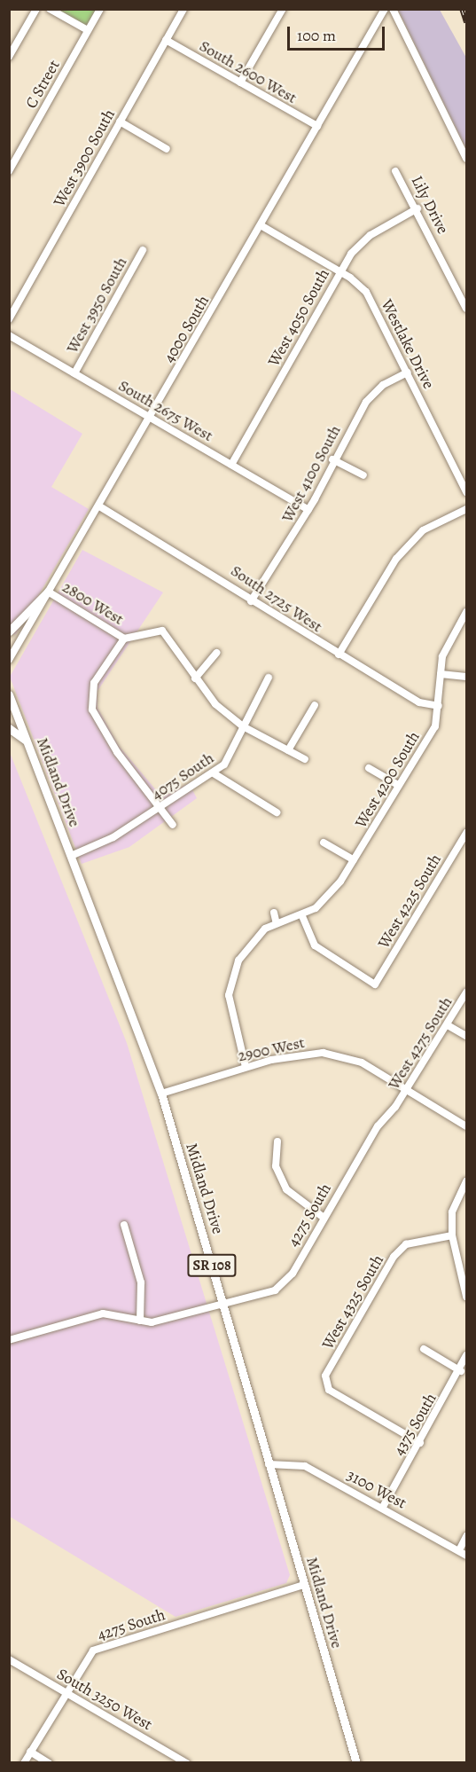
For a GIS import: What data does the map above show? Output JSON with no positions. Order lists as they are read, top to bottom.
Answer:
{
  "streets": {
    "main road": ["Midland Drive", "SR 108"],
    "street": [
      "South 2600 West",
      "C Street",
      "West 3900 South",
      "Lily Drive",
      "West 3950 South",
      "West 4050 South",
      "4000 South",
      "Westlake Drive",
      "South 2675 West",
      "West 4100 South",
      "South 2725 West",
      "2800 West",
      "4075 South",
      "West 4200 South",
      "West 4225 South",
      "West 4275 South",
      "2900 West",
      "4275 South",
      "West 4325 South",
      "4375 South",
      "3100 West",
      "South 3250 West"
    ]
  },
  "crossings": [
    ["South 2600 West", "West 3900 South"],
    ["South 2600 West", "4000 South"],
    ["Lily Drive", "West 4050 South"],
    ["West 3950 South", "South 2675 West"],
    ["West 4050 South", "Westlake Drive"],
    ["West 4050 South", "South 2675 West"],
    ["4000 South", "Westlake Drive"],
    ["4000 South", "South 2675 West"],
    ["4000 South", "South 2725 West"],
    ["4000 South", "2800 West"],
    ["Westlake Drive", "West 4100 South"],
    ["South 2675 West", "West 4100 South"],
    ["West 4100 South", "South 2725 West"],
    ["South 2725 West", "West 4200 South"],
    ["4075 South", "Midland Drive"],
    ["West 4200 South", "West 4225 South"],
    ["Midland Drive", "2900 West"],
    ["Midland Drive", "4275 South"],
    ["Midland Drive", "3100 West"],
    ["West 4275 South", "2900 West"],
    ["West 4275 South", "4275 South"],
    ["4275 South", "South 3250 West"],
    ["West 4325 South", "4375 South"],
    ["4375 South", "3100 West"]
  ],
  "scale_bar": "100 m"
}
